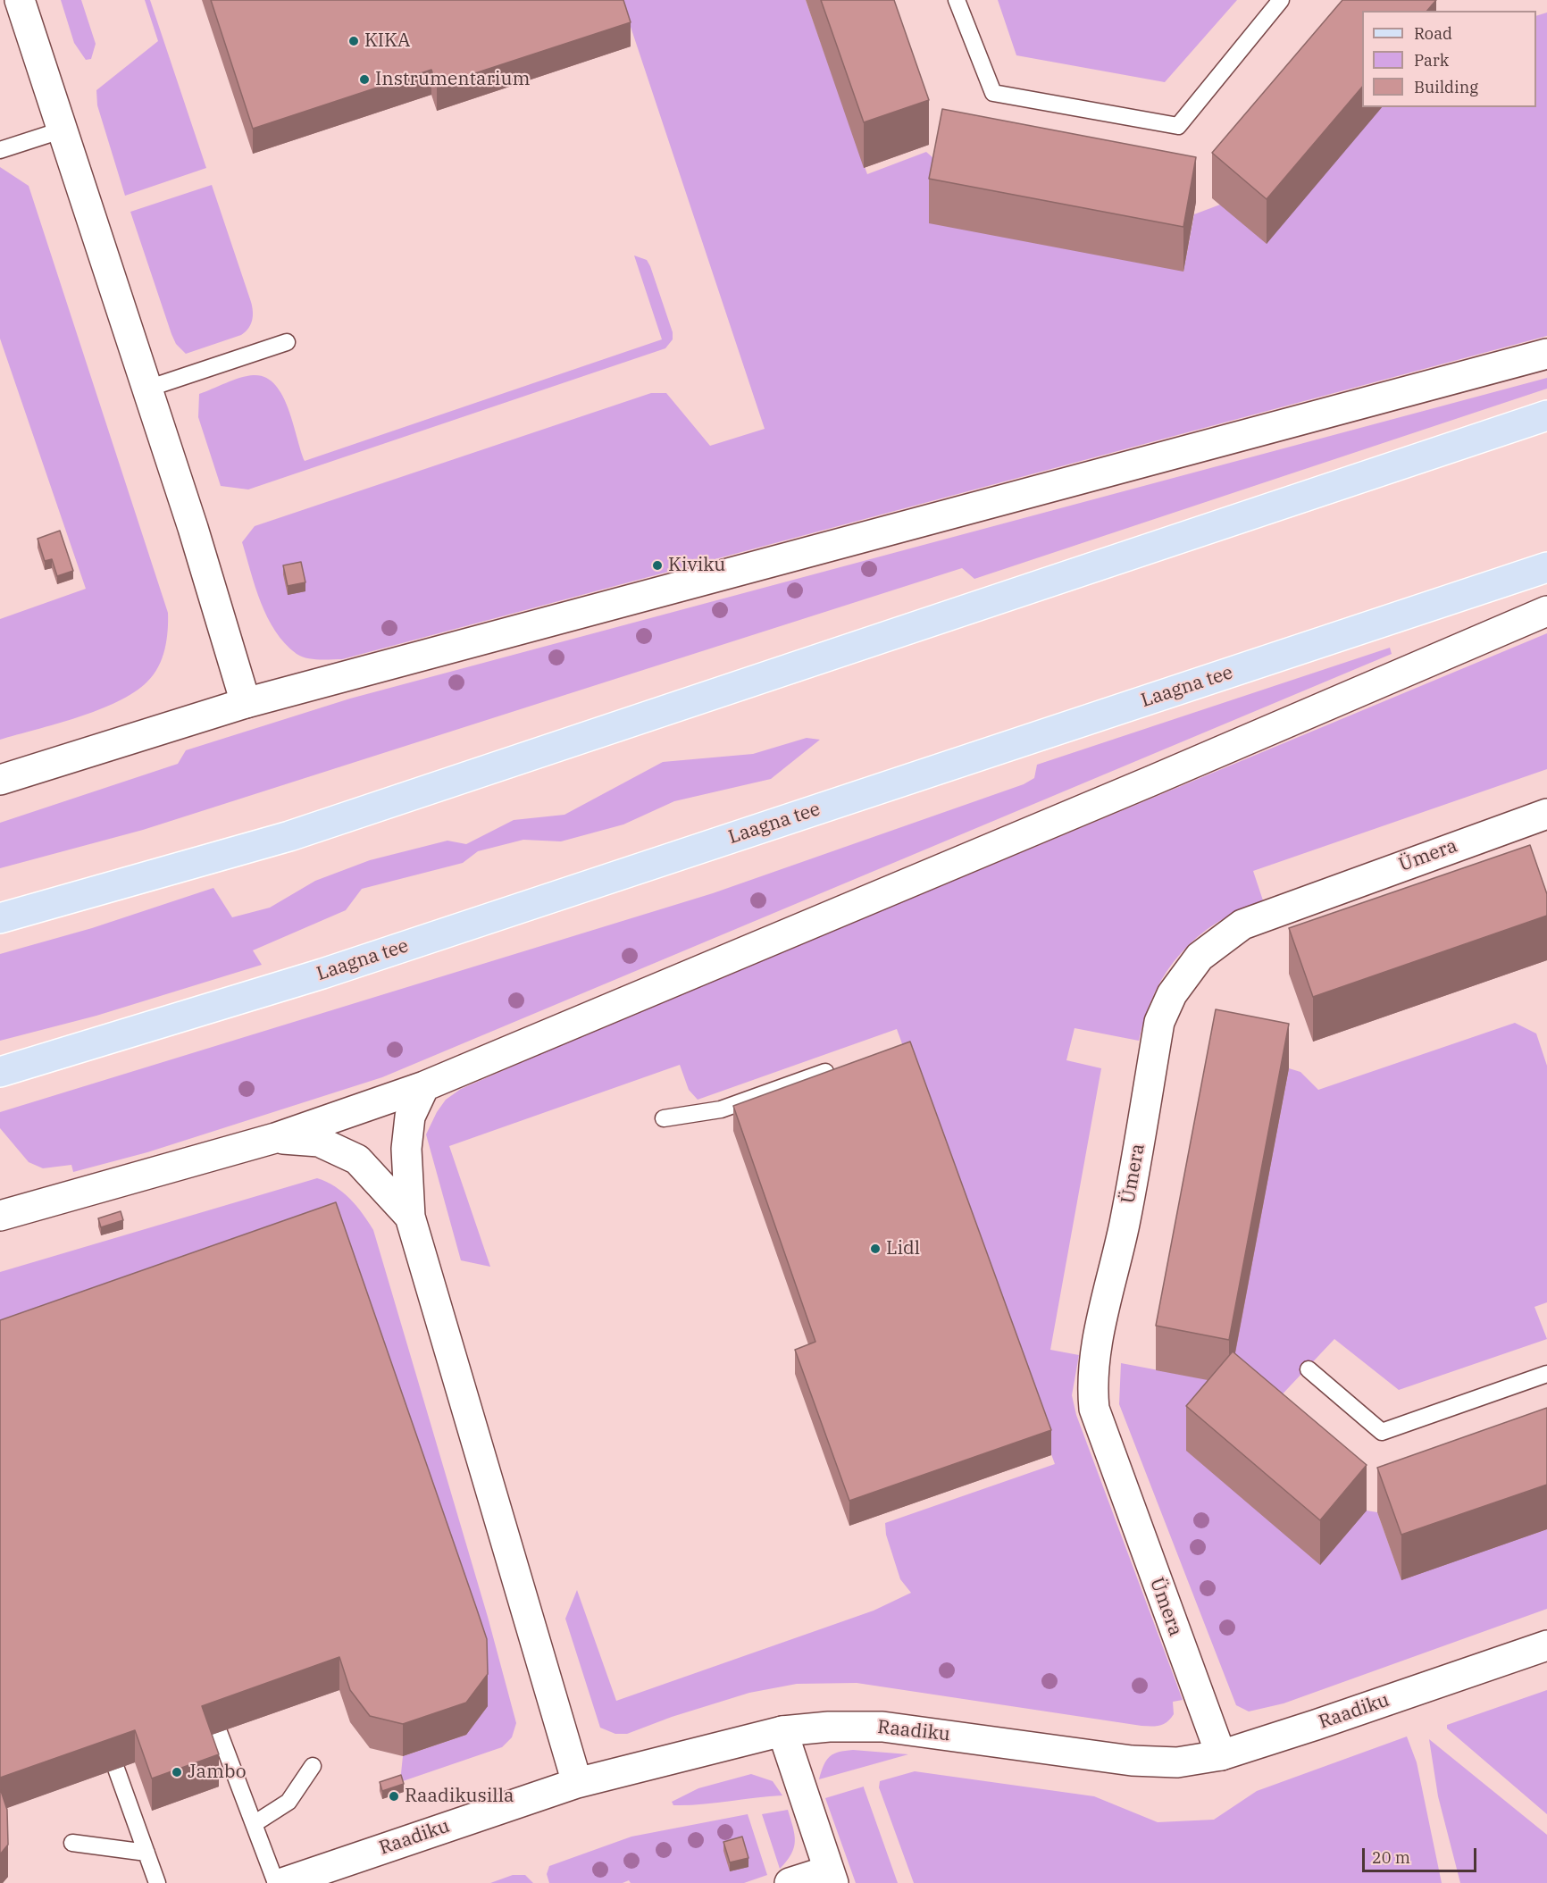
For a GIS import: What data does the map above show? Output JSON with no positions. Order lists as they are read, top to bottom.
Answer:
{
  "streets": {
    "main road": ["Laagna tee"],
    "street": ["Ümera", "Raadiku"]
  },
  "crossings": [
    ["Ümera", "Raadiku"]
  ],
  "places": [
    "KIKA",
    "Instrumentarium",
    "Kiviku",
    "Lidl",
    "Jambo",
    "Raadikusilla"
  ],
  "legend": ["Road", "Park", "Building"],
  "scale_bar": "20 m"
}
